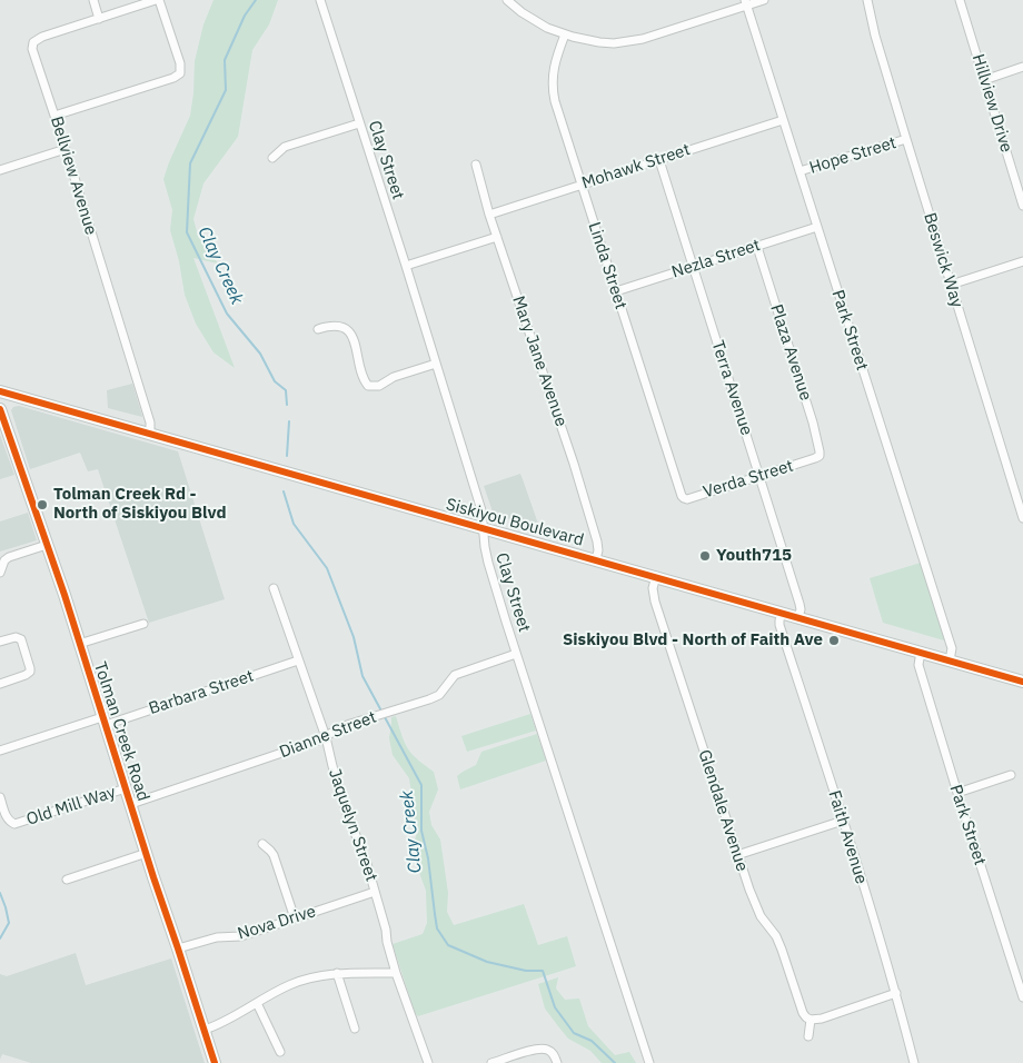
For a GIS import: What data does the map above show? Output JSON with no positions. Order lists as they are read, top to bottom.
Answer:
{
  "streets": {
    "main road": ["Siskiyou Boulevard", "Tolman Creek Road"],
    "street": [
      "Hillview Drive",
      "Hope Street",
      "Clay Street",
      "Mohawk Street",
      "Bellview Avenue",
      "Nezla Street",
      "Beswick Way",
      "Linda Street",
      "Park Street",
      "Plaza Avenue",
      "Mary Jane Avenue",
      "Terra Avenue",
      "Verda Street",
      "Barbara Street",
      "Dianne Street",
      "Old Mill Way",
      "Glendale Avenue",
      "Jaquelyn Street",
      "Faith Avenue",
      "Nova Drive"
    ]
  },
  "crossings": [
    ["Hope Street", "Beswick Way"],
    ["Hope Street", "Park Street"],
    ["Clay Street", "Siskiyou Boulevard"],
    ["Clay Street", "Dianne Street"],
    ["Mohawk Street", "Linda Street"],
    ["Mohawk Street", "Park Street"],
    ["Mohawk Street", "Mary Jane Avenue"],
    ["Mohawk Street", "Terra Avenue"],
    ["Bellview Avenue", "Siskiyou Boulevard"],
    ["Nezla Street", "Linda Street"],
    ["Nezla Street", "Park Street"],
    ["Nezla Street", "Plaza Avenue"],
    ["Nezla Street", "Terra Avenue"],
    ["Linda Street", "Verda Street"],
    ["Park Street", "Siskiyou Boulevard"],
    ["Plaza Avenue", "Verda Street"],
    ["Mary Jane Avenue", "Siskiyou Boulevard"],
    ["Terra Avenue", "Verda Street"],
    ["Terra Avenue", "Siskiyou Boulevard"],
    ["Siskiyou Boulevard", "Glendale Avenue"],
    ["Siskiyou Boulevard", "Faith Avenue"],
    ["Barbara Street", "Tolman Creek Road"],
    ["Barbara Street", "Jaquelyn Street"],
    ["Tolman Creek Road", "Dianne Street"],
    ["Tolman Creek Road", "Old Mill Way"],
    ["Tolman Creek Road", "Nova Drive"],
    ["Dianne Street", "Jaquelyn Street"],
    ["Jaquelyn Street", "Nova Drive"]
  ],
  "water": ["Clay Creek"],
  "places": ["Tolman Creek Rd - North of Siskiyou Blvd", "Youth715", "Siskiyou Blvd - North of Faith Ave"]
}
